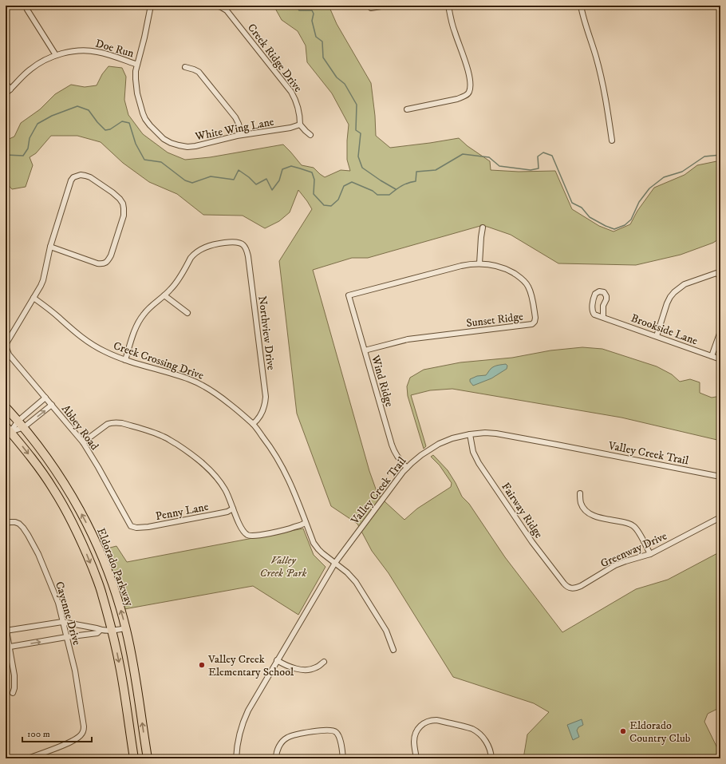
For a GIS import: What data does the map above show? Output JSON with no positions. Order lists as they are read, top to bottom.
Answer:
{
  "streets": {
    "main road": ["Eldorado Parkway"],
    "street": [
      "Doe Run",
      "Creek Ridge Drive",
      "White Wing Lane",
      "Sunset Ridge",
      "Brookside Lane",
      "Northview Drive",
      "Creek Crossing Drive",
      "Wind Ridge",
      "Abbey Road",
      "Valley Creek Trail",
      "Fairway Ridge",
      "Penny Lane",
      "Greenway Drive",
      "Cayenne Drive"
    ]
  },
  "crossings": [
    ["Doe Run", "White Wing Lane"],
    ["Creek Ridge Drive", "White Wing Lane"],
    ["Sunset Ridge", "Wind Ridge"],
    ["Northview Drive", "Creek Crossing Drive"],
    ["Creek Crossing Drive", "Valley Creek Trail"],
    ["Wind Ridge", "Valley Creek Trail"],
    ["Abbey Road", "Penny Lane"],
    ["Valley Creek Trail", "Fairway Ridge"],
    ["Fairway Ridge", "Greenway Drive"]
  ],
  "parks": ["Valley Creek Park"],
  "places": ["Valley Creek Elementary School", "Eldorado Country Club"],
  "scale_bar": "100 m"
}
